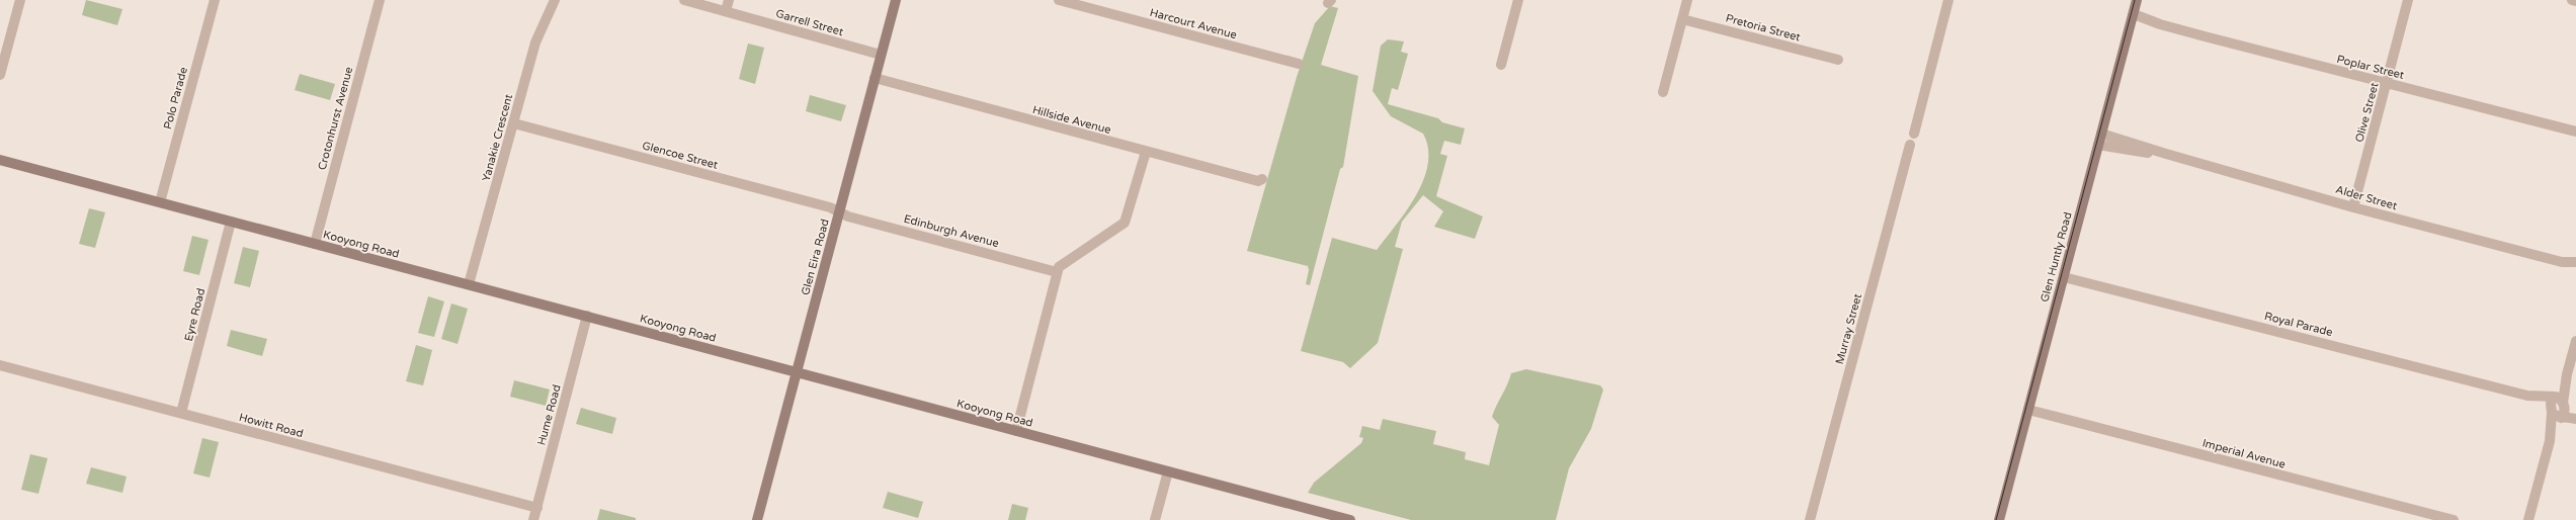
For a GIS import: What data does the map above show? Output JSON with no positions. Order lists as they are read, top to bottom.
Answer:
{
  "streets": {
    "street": [
      "Garrell Street",
      "Harcourt Avenue",
      "Pretoria Street",
      "Poplar Street",
      "Polo Parade",
      "Olive Street",
      "Crotonhurst Avenue",
      "Hillside Avenue",
      "Yanakie Crescent",
      "Glencoe Street",
      "Alder Street",
      "Edinburgh Avenue",
      "Kooyong Road",
      "Glen Eira Road",
      "Glen Huntly Road",
      "Eyre Road",
      "Royal Parade",
      "Murray Street",
      "Hume Road",
      "Howitt Road",
      "Imperial Avenue"
    ]
  },
  "crossings": [
    ["Garrell Street", "Glen Eira Road"],
    ["Poplar Street", "Olive Street"],
    ["Poplar Street", "Glen Huntly Road"],
    ["Polo Parade", "Kooyong Road"],
    ["Olive Street", "Alder Street"],
    ["Crotonhurst Avenue", "Kooyong Road"],
    ["Hillside Avenue", "Glen Eira Road"],
    ["Yanakie Crescent", "Glencoe Street"],
    ["Yanakie Crescent", "Kooyong Road"],
    ["Glencoe Street", "Edinburgh Avenue"],
    ["Glencoe Street", "Glen Eira Road"],
    ["Alder Street", "Glen Huntly Road"],
    ["Edinburgh Avenue", "Glen Eira Road"],
    ["Kooyong Road", "Glen Eira Road"],
    ["Kooyong Road", "Eyre Road"],
    ["Kooyong Road", "Hume Road"],
    ["Glen Huntly Road", "Royal Parade"],
    ["Glen Huntly Road", "Imperial Avenue"],
    ["Eyre Road", "Howitt Road"],
    ["Hume Road", "Howitt Road"]
  ]
}
